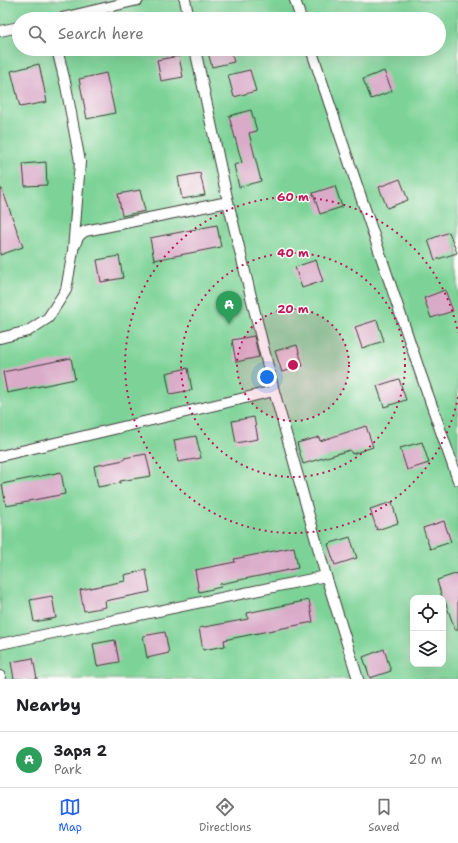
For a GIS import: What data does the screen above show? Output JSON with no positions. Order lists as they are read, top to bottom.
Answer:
{
  "page": {
    "search": "Search here",
    "pins": "A",
    "heading": "Nearby",
    "list": [
      {
        "mark": "A",
        "name": "Заря 2",
        "note": "Park",
        "value": "20 m"
      }
    ],
    "nav": ["Map", "Directions", "Saved"]
  },
  "rings": ["60 m", "40 m", "20 m"]
}
